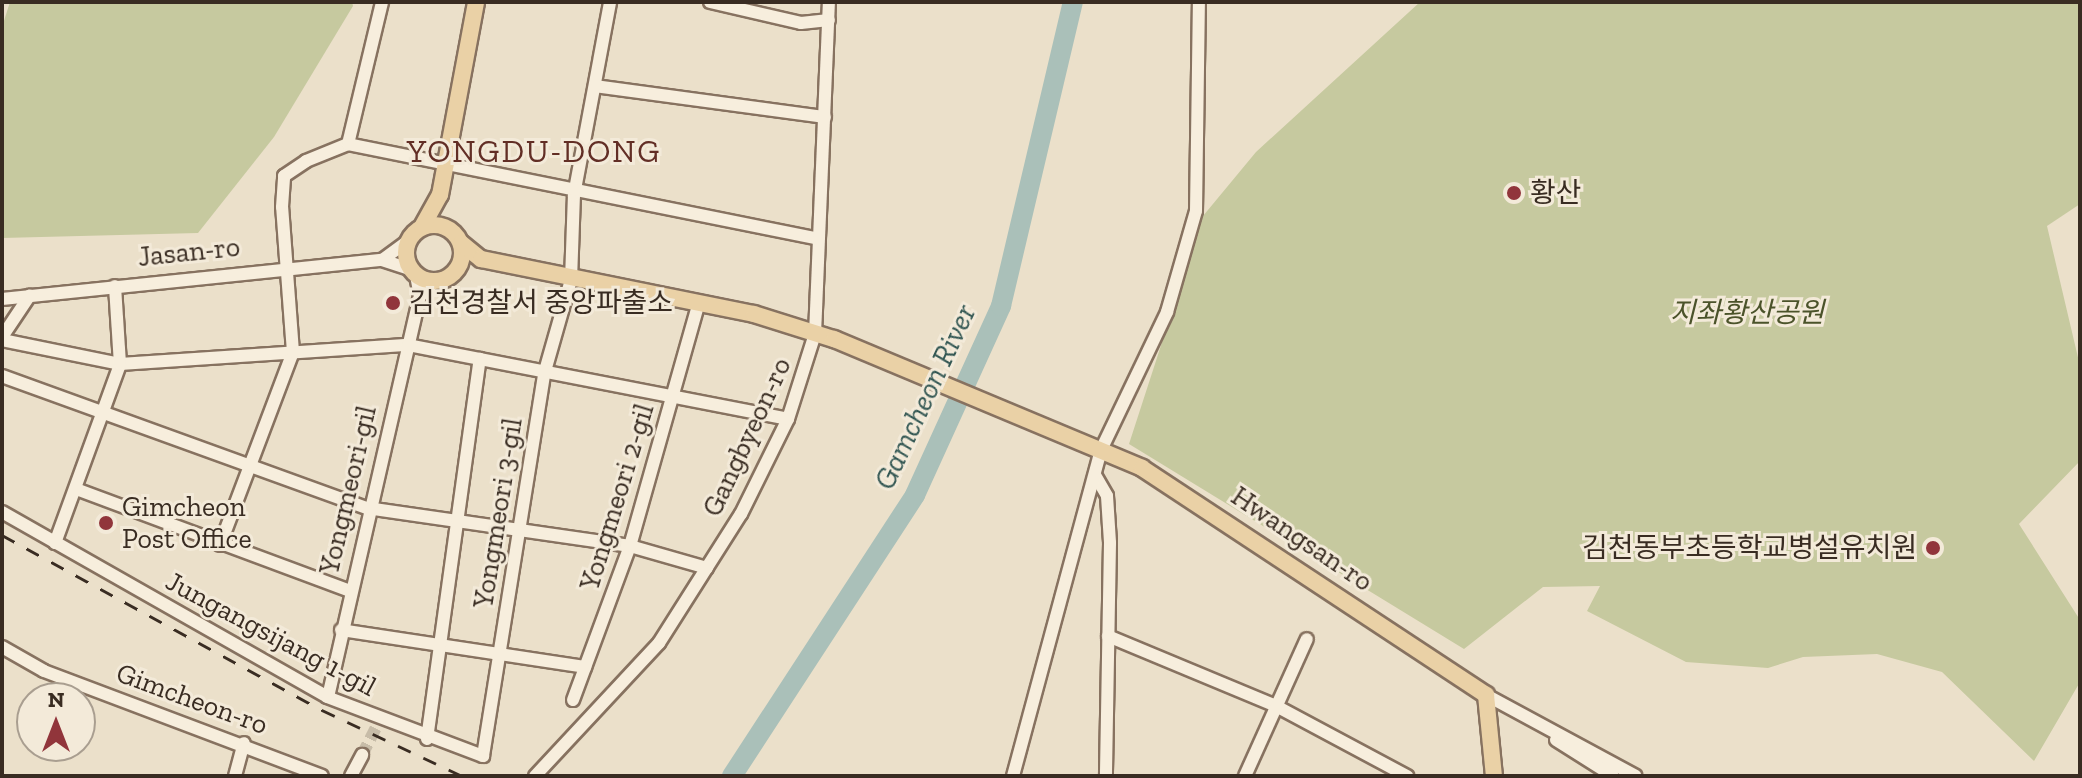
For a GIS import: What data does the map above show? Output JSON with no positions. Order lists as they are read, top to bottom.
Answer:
{
  "streets": {
    "main road": ["Hwangsan-ro"],
    "street": [
      "Jasan-ro",
      "Gangbyeon-ro",
      "Yongmeori-gil",
      "Yongmeori 2-gil",
      "Yongmeori 3-gil",
      "Jungangsijang 1-gil",
      "Gimcheon-ro"
    ]
  },
  "crossings": [
    ["Gangbyeon-ro", "Hwangsan-ro"],
    ["Yongmeori-gil", "Jungangsijang 1-gil"],
    ["Yongmeori 3-gil", "Jungangsijang 1-gil"]
  ],
  "districts": ["YONGDU-DONG"],
  "water": ["Gamcheon River"],
  "parks": ["지좌황산공원"],
  "places": [
    "황산",
    "김천경찰서 중앙파출소",
    "Gimcheon Post Office",
    "김천동부초등학교병설유치원"
  ],
  "north": "top"
}
